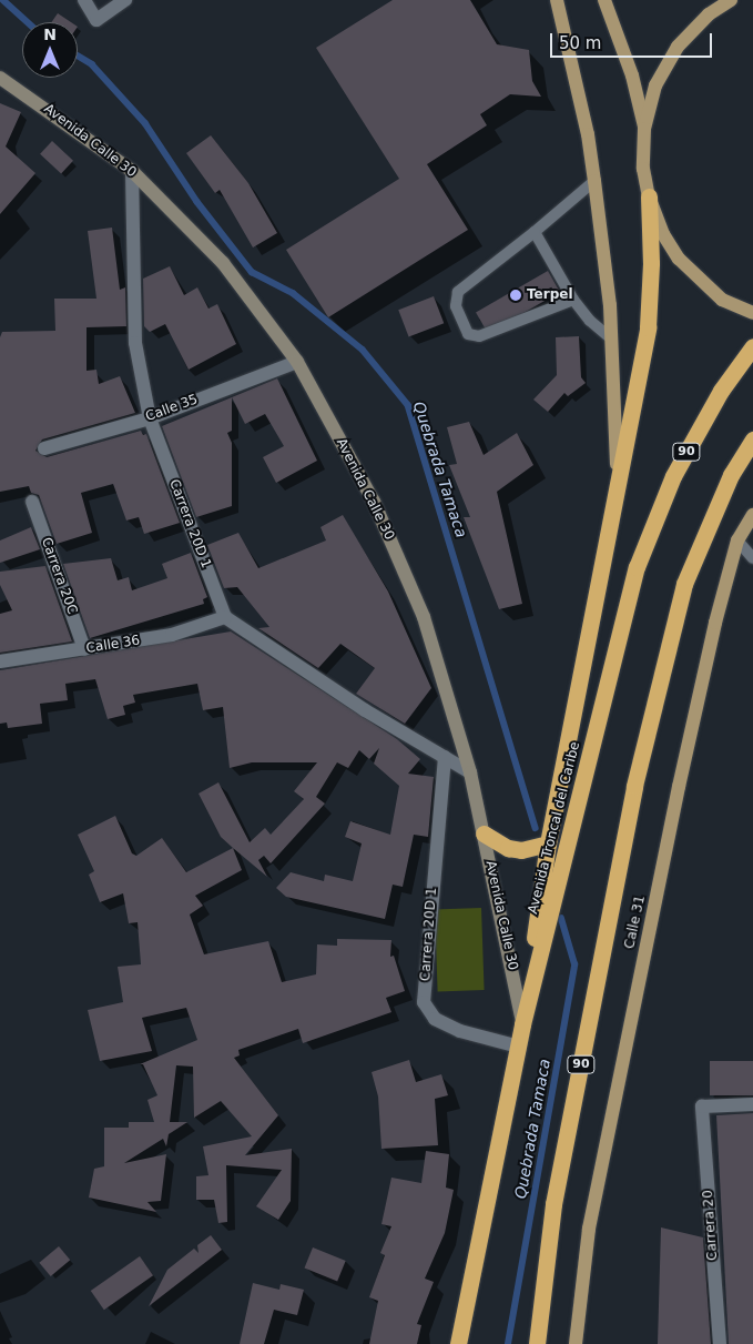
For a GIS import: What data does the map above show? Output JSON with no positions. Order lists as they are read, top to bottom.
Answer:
{
  "streets": {
    "highway": ["90", "Avenida Troncal del Caribe"],
    "main road": ["Avenida Calle 30", "Calle 31"],
    "street": [
      "Calle 35",
      "Carrera 20D 1",
      "Carrera 20C",
      "Calle 36",
      "Carrera 20"
    ]
  },
  "crossings": [
    ["Avenida Calle 30", "Calle 35"],
    ["Avenida Calle 30", "Carrera 20D 1"],
    ["Avenida Calle 30", "Avenida Troncal del Caribe"],
    ["Calle 35", "Carrera 20D 1"],
    ["Carrera 20D 1", "Calle 36"],
    ["Carrera 20D 1", "Avenida Troncal del Caribe"],
    ["Carrera 20C", "Calle 36"]
  ],
  "water": ["Quebrada Tamaca"],
  "places": ["Terpel"],
  "scale_bar": "50 m",
  "north": "top"
}
